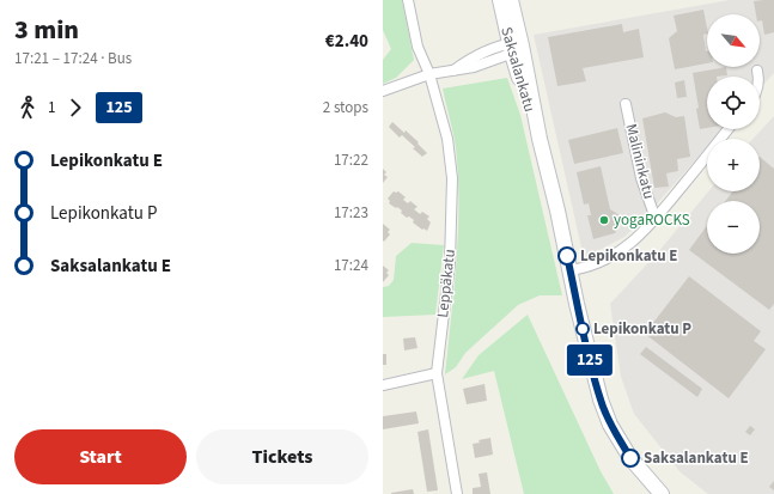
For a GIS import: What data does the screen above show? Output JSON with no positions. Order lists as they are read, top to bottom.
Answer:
{
  "streets": {
    "main road": ["Saksalankatu"],
    "street": ["Malininkatu", "Leppäkatu"]
  },
  "places": [
    "yogaROCKS",
    "Lepikonkatu E",
    "Lepikonkatu P",
    "Saksalankatu E"
  ],
  "lines": ["bus line 125"],
  "north": "bottom right",
  "page": {
    "heading": ["3 min", "17:21 – 17:24 · Bus", "€2.40"],
    "on_map": "125",
    "map_buttons": ["+", "−"],
    "legs": ["1", "125", "2 stops"],
    "list": [
      {
        "name": "Lepikonkatu E",
        "value": "17:22"
      },
      {
        "name": "Lepikonkatu P",
        "value": "17:23"
      },
      {
        "name": "Saksalankatu E",
        "value": "17:24"
      }
    ],
    "buttons": ["Start", "Tickets"]
  }
}
